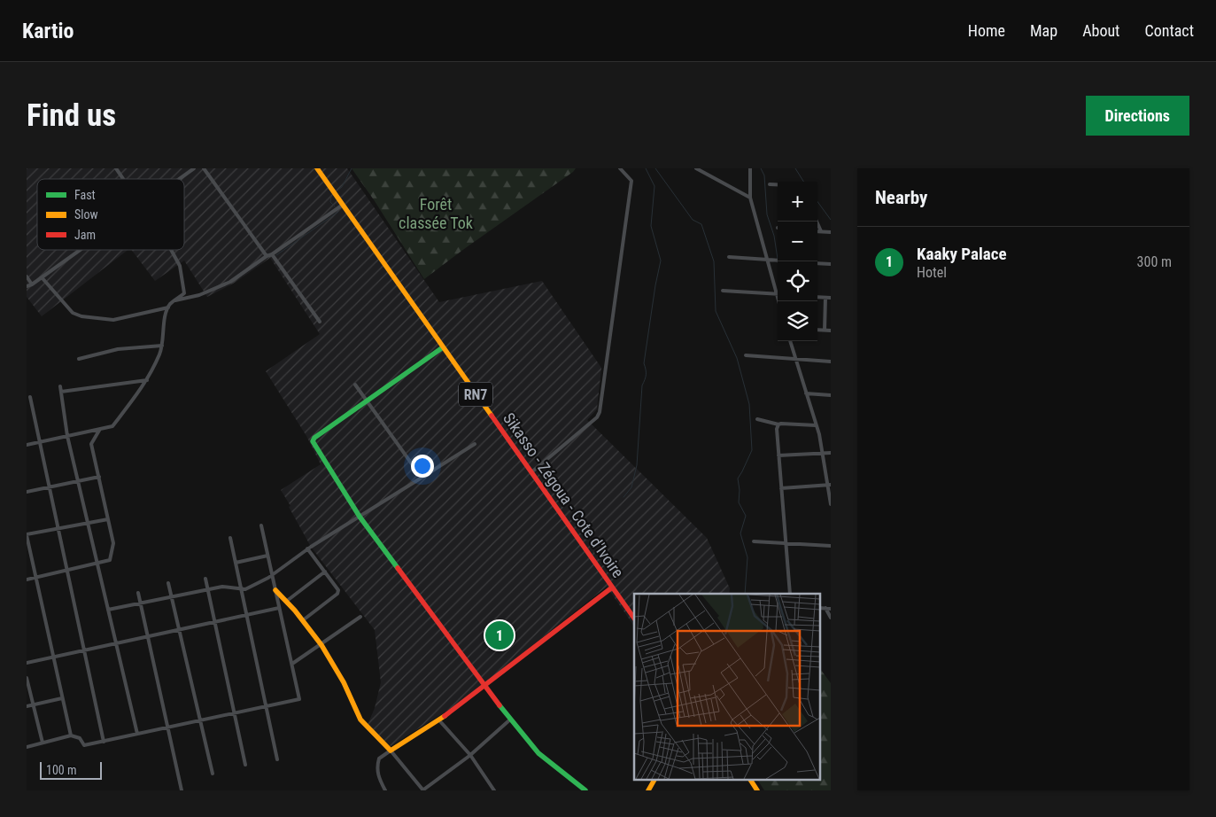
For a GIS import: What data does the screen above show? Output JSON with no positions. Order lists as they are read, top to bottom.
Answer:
{
  "streets": {
    "main road": ["RN7", "Sikasso - Zégoua - Cote d'Ivoire"]
  },
  "parks": ["Forêt classée Tok"],
  "legend": ["Fast", "Slow", "Jam"],
  "scale_bar": "100 m",
  "page": {
    "header": "Kartio",
    "nav": [
      "Home",
      "Map",
      "About",
      "Contact"
    ],
    "buttons": "Directions",
    "title": "Find us",
    "heading": "Nearby",
    "map_buttons": ["+", "−"],
    "list": [
      {
        "mark": "1",
        "name": "Kaaky Palace",
        "note": "Hotel",
        "value": "300 m"
      }
    ],
    "pins": "1",
    "scale": "100 m"
  }
}
